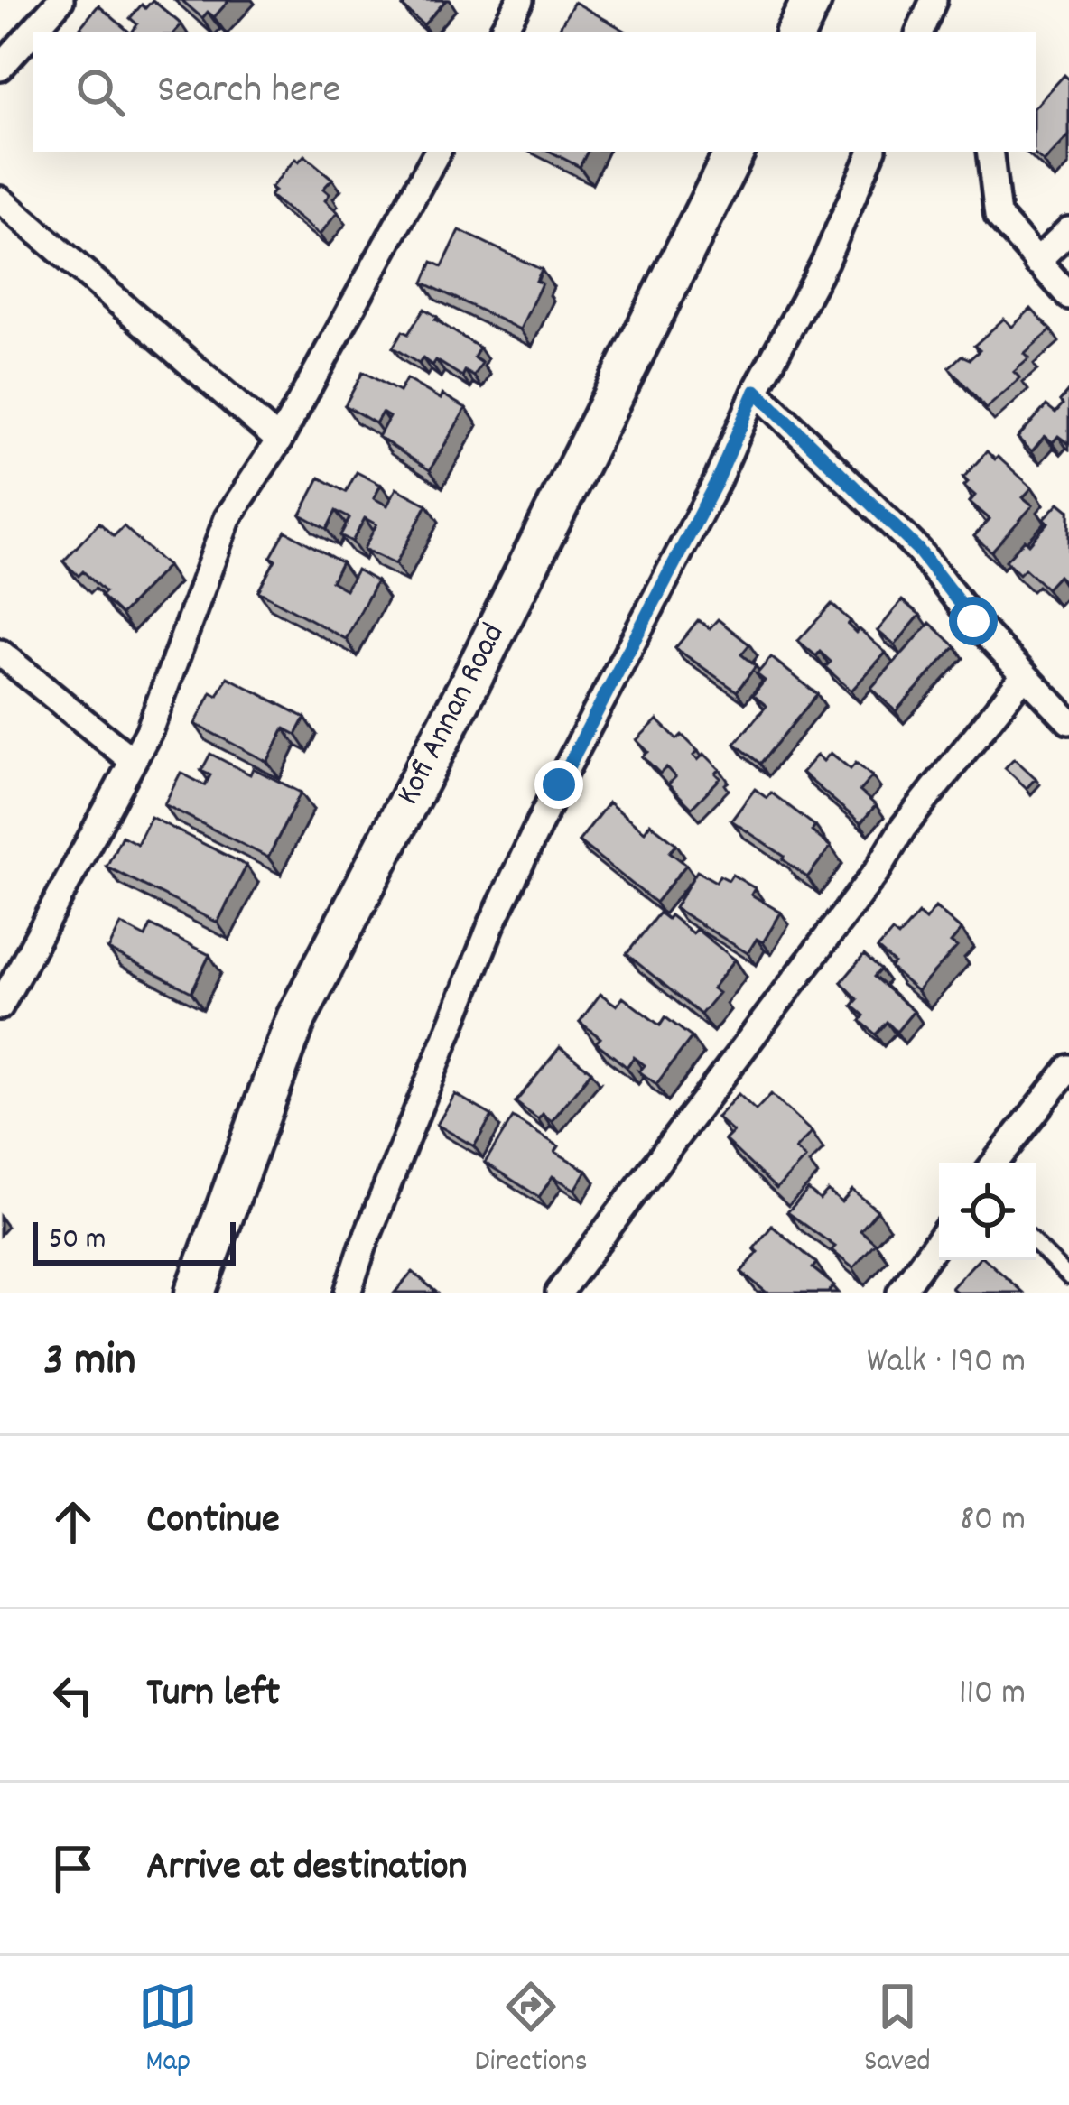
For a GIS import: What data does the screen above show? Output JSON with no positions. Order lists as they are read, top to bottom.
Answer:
{
  "streets": {
    "main road": ["Kofi Annan Road"]
  },
  "scale_bar": "50 m",
  "page": {
    "search": "Search here",
    "scale": "50 m",
    "heading": ["3 min", "Walk · 190 m"],
    "list": [
      ["Continue", "80 m"],
      ["Turn left", "110 m"],
      "Arrive at destination"
    ],
    "nav": ["Map", "Directions", "Saved"]
  }
}
